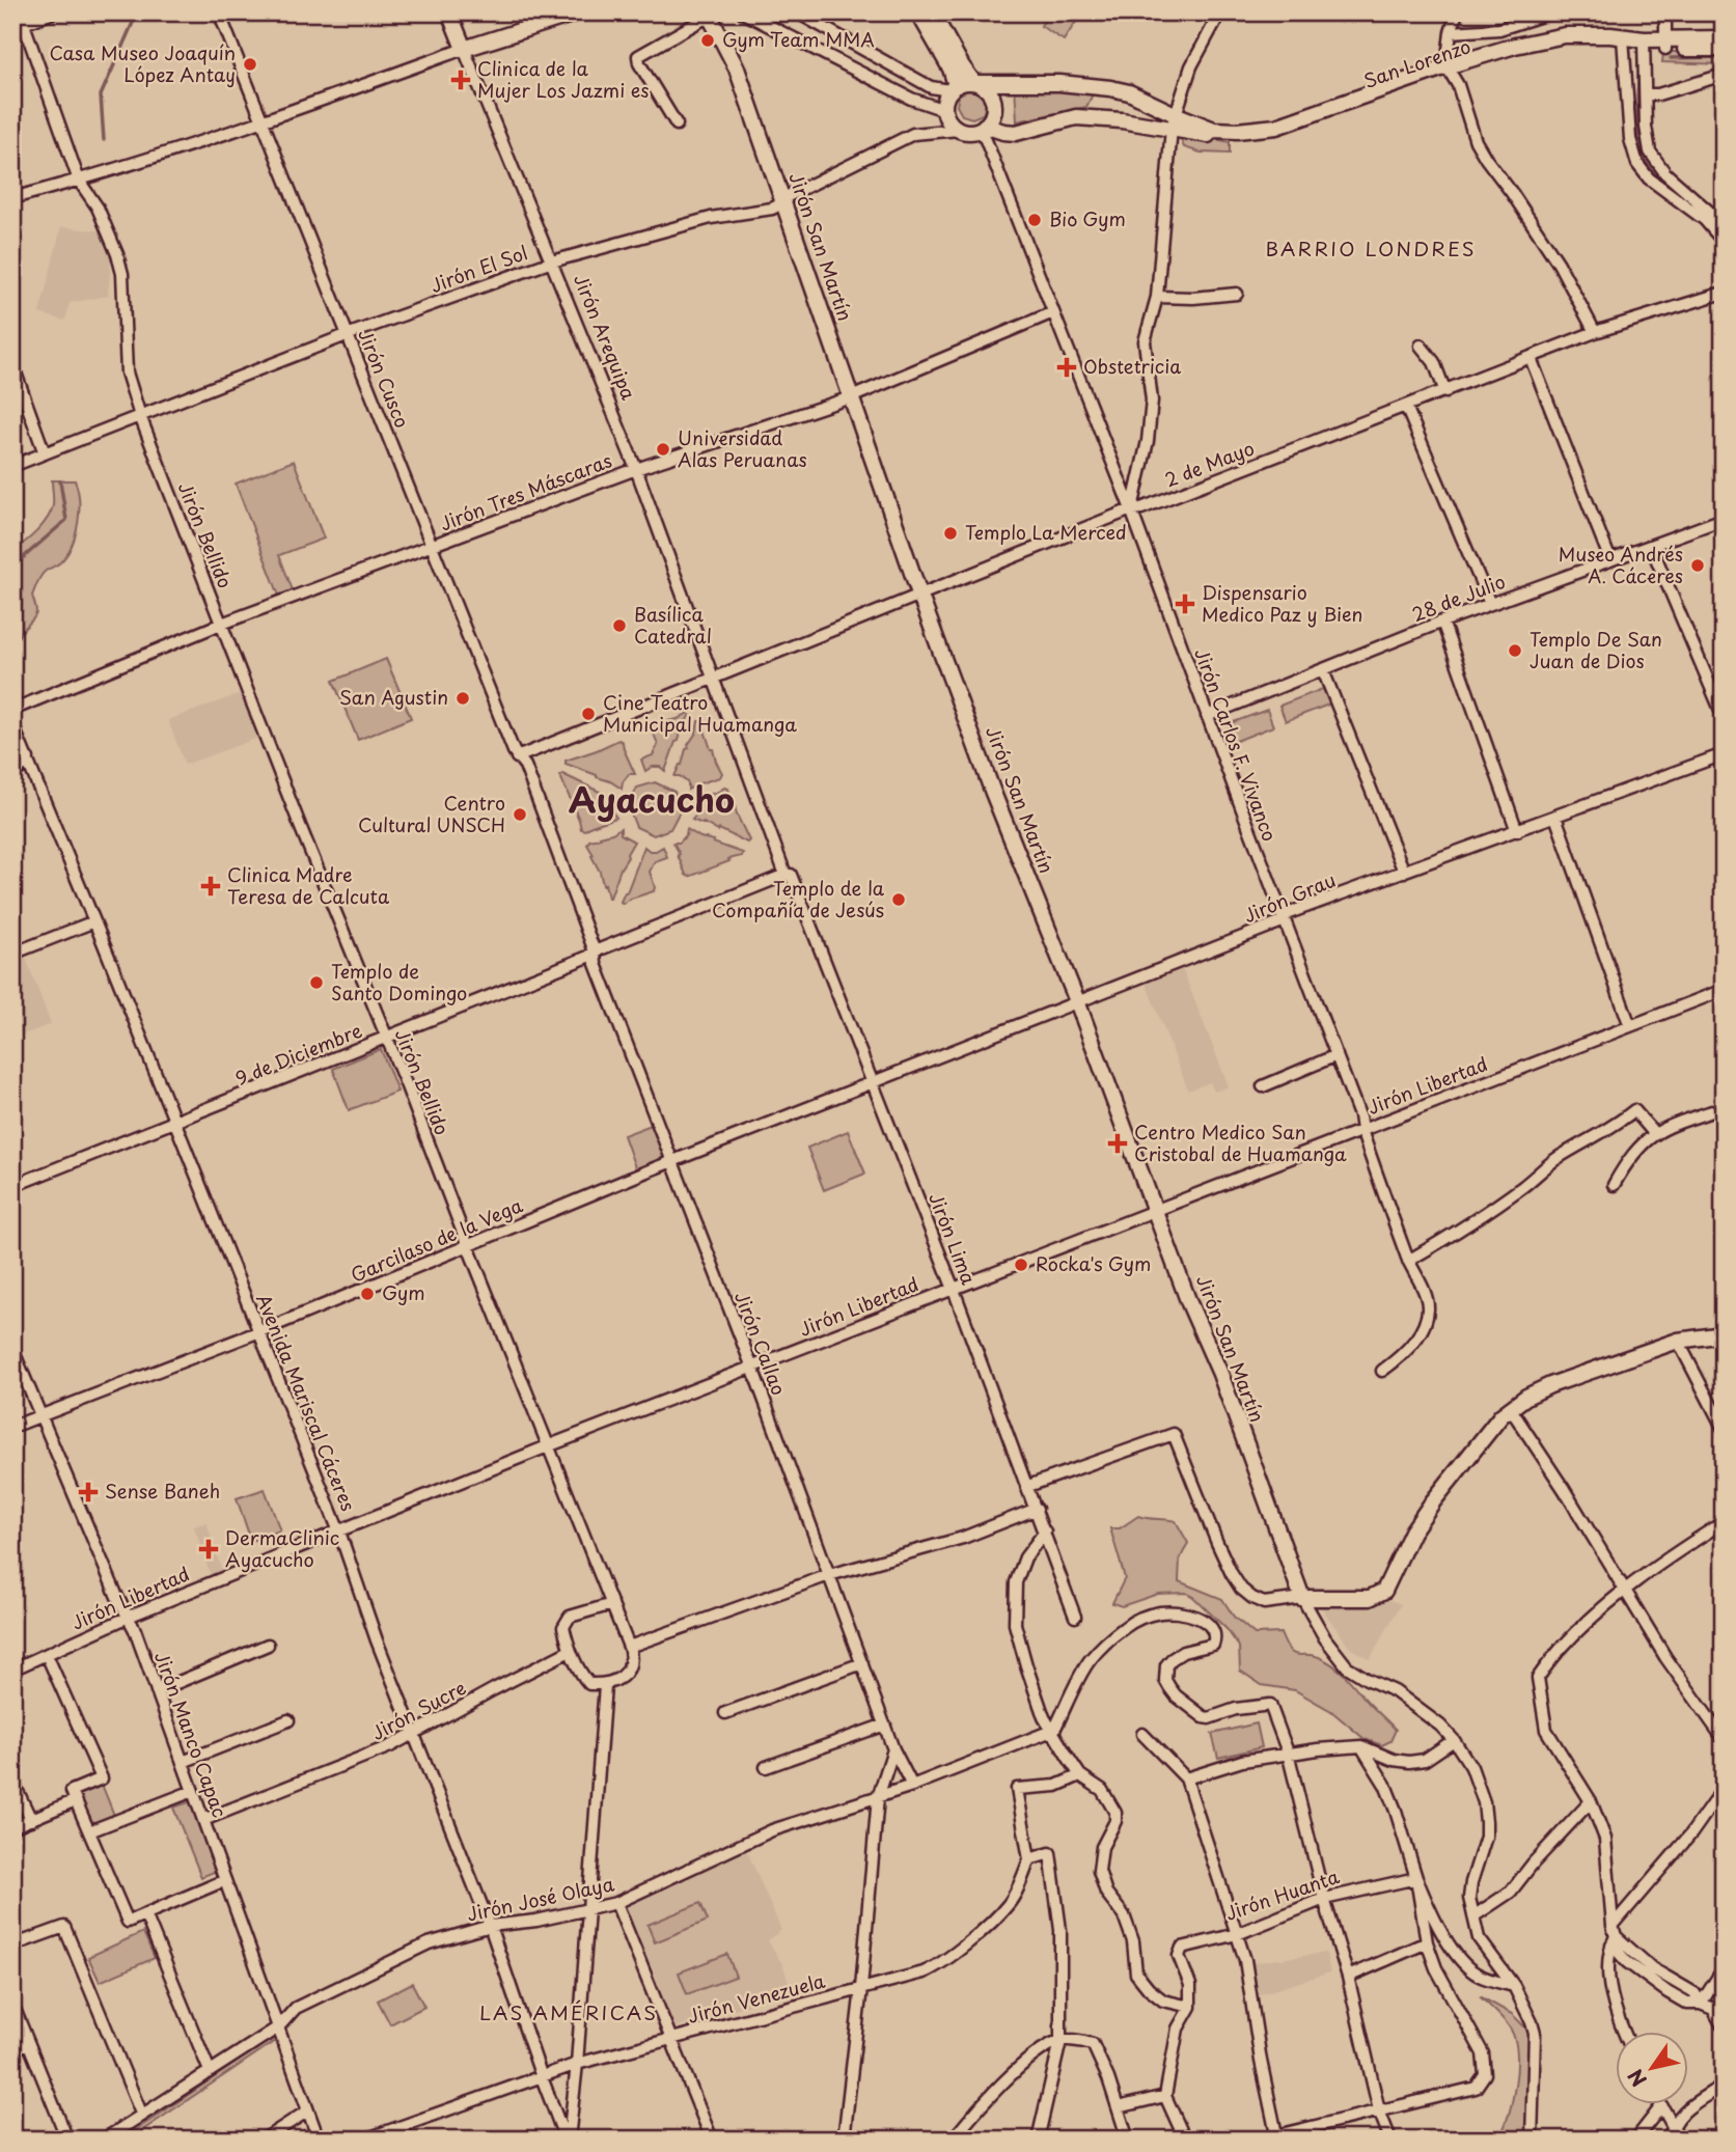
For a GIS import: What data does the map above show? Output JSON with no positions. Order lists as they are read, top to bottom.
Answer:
{
  "streets": {
    "street": [
      "San Lorenzo",
      "Jirón San Martín",
      "Jirón El Sol",
      "Jirón Arequipa",
      "Jirón Cusco",
      "2 de Mayo",
      "Jirón Tres Máscaras",
      "Jirón Bellido",
      "28 de Julio",
      "Jirón Carlos F. Vivanco",
      "Jirón Grau",
      "9 de Diciembre",
      "Jirón Libertad",
      "Jirón Lima",
      "Garcilaso de la Vega",
      "Jirón Callao",
      "Avenida Mariscal Cáceres",
      "Jirón Sucre",
      "Jirón Manco Capac",
      "Jirón Huanta",
      "Jirón José Olaya",
      "Jirón Venezuela"
    ]
  },
  "crossings": [
    ["Jirón San Martín", "Jirón El Sol"],
    ["Jirón San Martín", "2 de Mayo"],
    ["Jirón San Martín", "Jirón Tres Máscaras"],
    ["Jirón San Martín", "Jirón Grau"],
    ["Jirón San Martín", "Jirón Libertad"],
    ["Jirón El Sol", "Jirón Arequipa"],
    ["Jirón El Sol", "Jirón Cusco"],
    ["Jirón El Sol", "Jirón Bellido"],
    ["Jirón El Sol", "Jirón Carlos F. Vivanco"],
    ["Jirón Arequipa", "2 de Mayo"],
    ["Jirón Arequipa", "Jirón Tres Máscaras"],
    ["Jirón Arequipa", "9 de Diciembre"],
    ["Jirón Arequipa", "Jirón Lima"],
    ["Jirón Cusco", "2 de Mayo"],
    ["Jirón Cusco", "Jirón Tres Máscaras"],
    ["Jirón Cusco", "9 de Diciembre"],
    ["Jirón Cusco", "Jirón Callao"],
    ["2 de Mayo", "Jirón Carlos F. Vivanco"],
    ["Jirón Tres Máscaras", "Jirón Bellido"],
    ["Jirón Tres Máscaras", "Jirón Carlos F. Vivanco"],
    ["Jirón Bellido", "9 de Diciembre"],
    ["Jirón Bellido", "Jirón Libertad"],
    ["Jirón Bellido", "Garcilaso de la Vega"],
    ["Jirón Bellido", "Jirón Sucre"],
    ["28 de Julio", "Jirón Carlos F. Vivanco"],
    ["Jirón Carlos F. Vivanco", "Jirón Grau"],
    ["Jirón Carlos F. Vivanco", "Jirón Libertad"],
    ["Jirón Grau", "Jirón Lima"],
    ["Jirón Grau", "Garcilaso de la Vega"],
    ["9 de Diciembre", "Jirón Lima"],
    ["9 de Diciembre", "Jirón Callao"],
    ["9 de Diciembre", "Avenida Mariscal Cáceres"],
    ["Jirón Libertad", "Jirón Lima"],
    ["Jirón Libertad", "Jirón Callao"],
    ["Jirón Libertad", "Avenida Mariscal Cáceres"],
    ["Jirón Libertad", "Jirón Manco Capac"],
    ["Jirón Lima", "Garcilaso de la Vega"],
    ["Garcilaso de la Vega", "Jirón Callao"],
    ["Garcilaso de la Vega", "Avenida Mariscal Cáceres"],
    ["Garcilaso de la Vega", "Jirón Manco Capac"],
    ["Jirón Callao", "Jirón José Olaya"],
    ["Avenida Mariscal Cáceres", "Jirón Sucre"],
    ["Avenida Mariscal Cáceres", "Jirón José Olaya"],
    ["Avenida Mariscal Cáceres", "Jirón Venezuela"],
    ["Jirón Sucre", "Jirón Manco Capac"],
    ["Jirón Manco Capac", "Jirón José Olaya"]
  ],
  "districts": ["BARRIO LONDRES", "Ayacucho", "LAS AMÉRICAS"],
  "places": {
    "other": [
      "Gym Team MMA",
      "Casa Museo Joaquín López Antay",
      "Bio Gym",
      "Universidad Alas Peruanas",
      "Templo La Merced",
      "Museo Andrés A. Cáceres",
      "Basílica Catedral",
      "Templo De San Juan de Dios",
      "San Agustin",
      "Cine Teatro Municipal Huamanga",
      "Centro Cultural UNSCH",
      "Templo de la Compañía de Jesús",
      "Templo de Santo Domingo",
      "Rocka's Gym",
      "Gym"
    ],
    "health": [
      "Clinica de la Mujer Los Jazmi es",
      "Obstetricia",
      "Dispensario Medico Paz y Bien",
      "Clinica Madre Teresa de Calcuta",
      "Centro Medico San Cristobal de Huamanga",
      "Sense Baneh",
      "DermaClinic Ayacucho"
    ]
  },
  "north": "bottom left"
}
